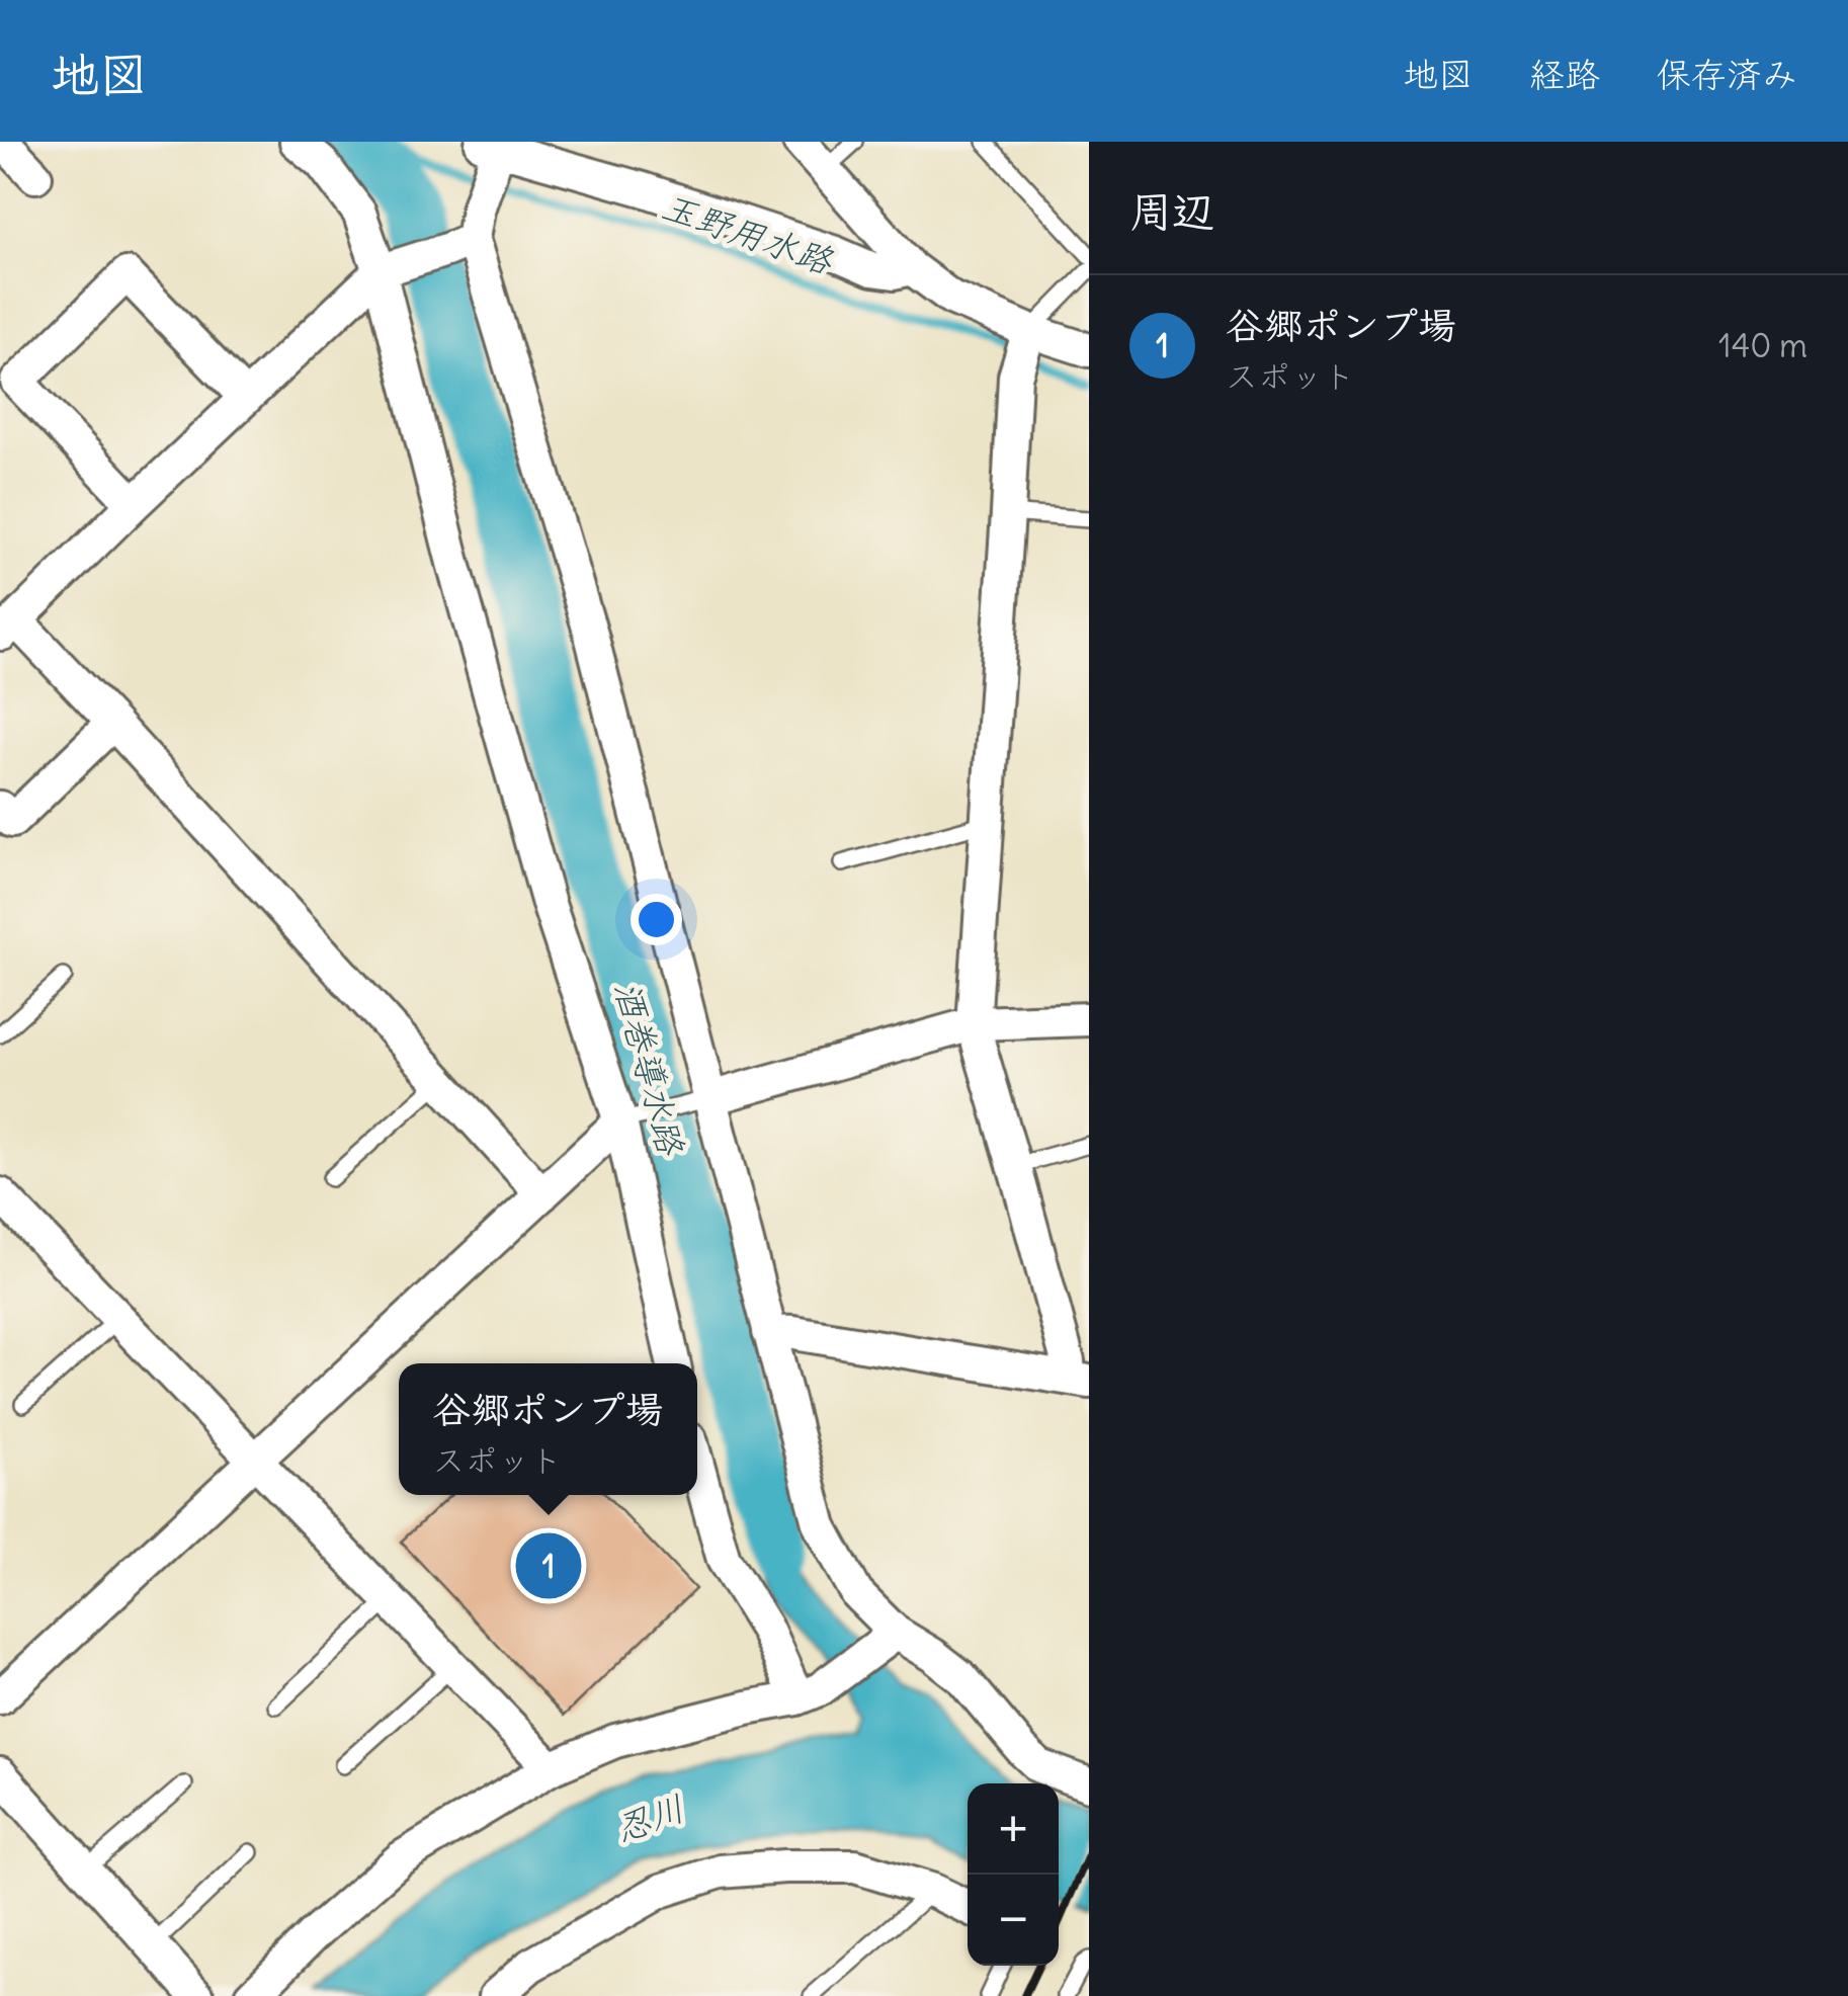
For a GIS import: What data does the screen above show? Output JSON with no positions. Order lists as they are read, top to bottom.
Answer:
{
  "water": ["玉野用水路", "酒巻導水路", "忍川"],
  "page": {
    "header": "地図",
    "nav": ["地図", "経路", "保存済み"],
    "heading": "周辺",
    "list": [
      {
        "mark": "1",
        "name": "谷郷ポンプ場",
        "note": "スポット",
        "value": "140 m"
      }
    ],
    "popup": ["谷郷ポンプ場", "スポット"],
    "pins": "1",
    "map_buttons": ["+", "−"]
  }
}
